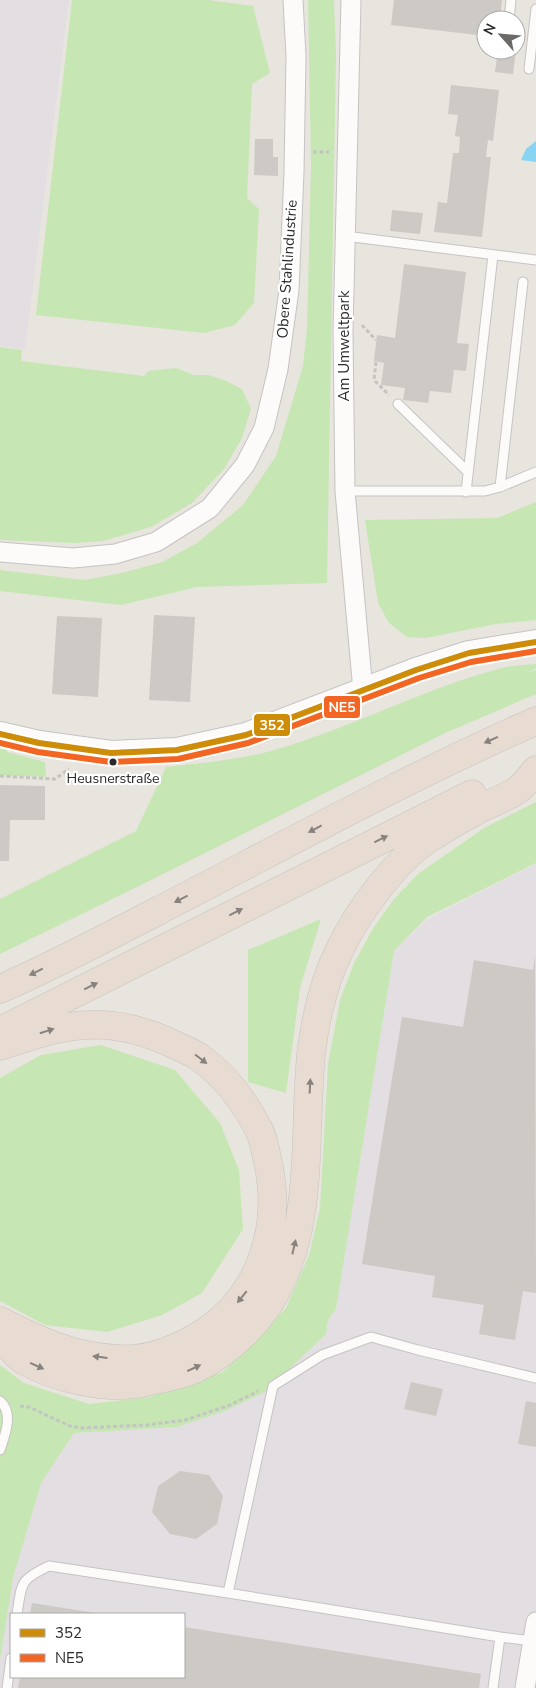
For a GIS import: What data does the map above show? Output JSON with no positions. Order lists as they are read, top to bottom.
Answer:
{
  "streets": {
    "street": ["Obere Stahlindustrie", "Am Umweltpark"]
  },
  "places": ["Heusnerstraße"],
  "lines": ["transit line 352", "transit line NE5"],
  "legend": ["352", "NE5"],
  "north": "top left"
}
